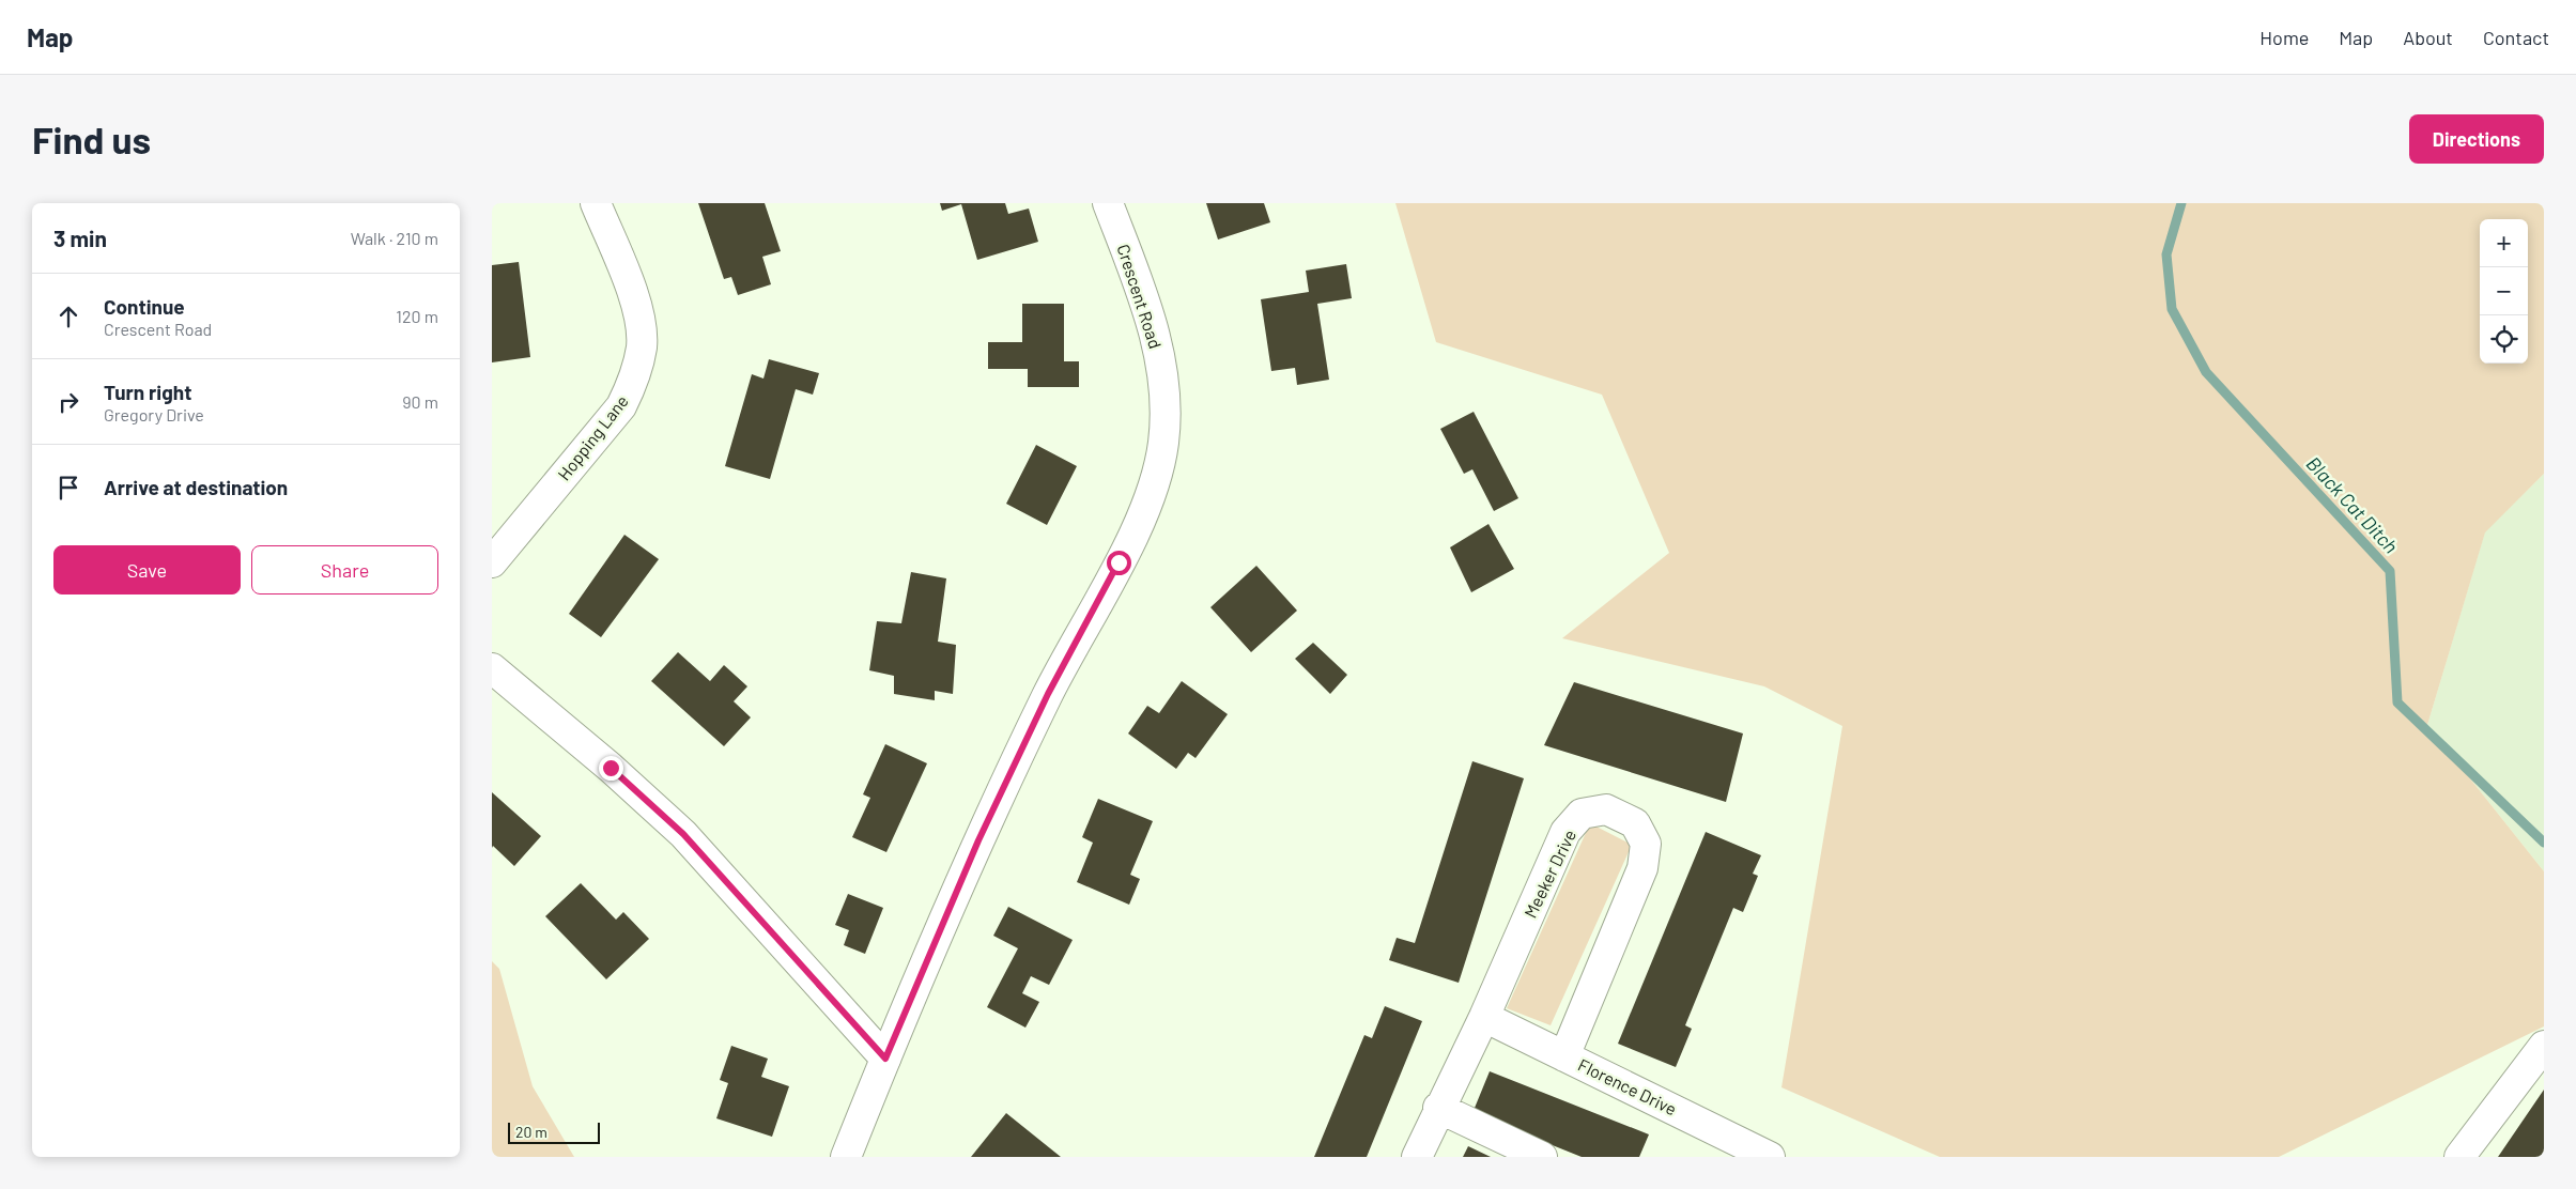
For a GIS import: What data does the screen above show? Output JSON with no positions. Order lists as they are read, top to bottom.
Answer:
{
  "streets": {
    "street": [
      "Crescent Road",
      "Hopping Lane",
      "Meeker Drive",
      "Florence Drive"
    ]
  },
  "crossings": [
    ["Meeker Drive", "Florence Drive"]
  ],
  "water": ["Black Cat Ditch"],
  "scale_bar": "20 m",
  "page": {
    "header": "Map",
    "nav": [
      "Home",
      "Map",
      "About",
      "Contact"
    ],
    "buttons": [
      "Directions",
      ["Save", "Share"]
    ],
    "title": "Find us",
    "heading": ["3 min", "Walk · 210 m"],
    "map_buttons": ["+", "−"],
    "list": [
      ["Continue", "Crescent Road", "120 m"],
      ["Turn right", "Gregory Drive", "90 m"],
      "Arrive at destination"
    ],
    "scale": "20 m"
  }
}
